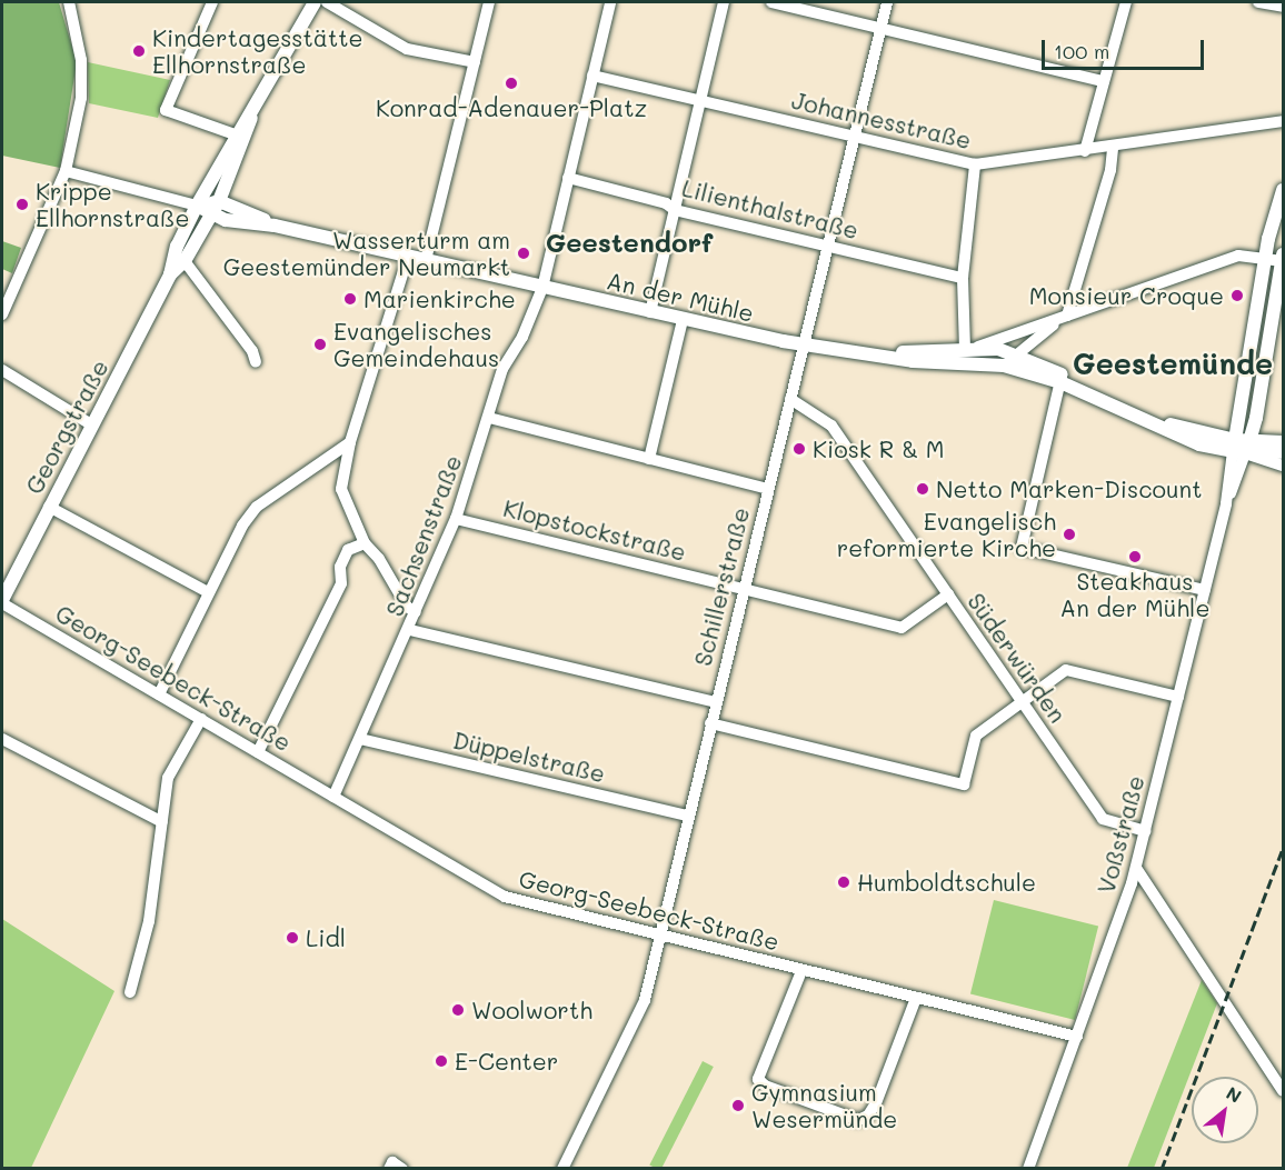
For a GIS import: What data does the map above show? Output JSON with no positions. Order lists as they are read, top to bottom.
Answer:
{
  "streets": {
    "main road": ["An der Mühle", "Georgstraße"],
    "street": [
      "Johannesstraße",
      "Lilienthalstraße",
      "Klopstockstraße",
      "Sachsenstraße",
      "Schillerstraße",
      "Süderwürden",
      "Georg-Seebeck-Straße",
      "Düppelstraße",
      "Voßstraße"
    ]
  },
  "crossings": [
    ["Johannesstraße", "Sachsenstraße"],
    ["Johannesstraße", "Schillerstraße"],
    ["Lilienthalstraße", "Sachsenstraße"],
    ["Lilienthalstraße", "Schillerstraße"],
    ["An der Mühle", "Georgstraße"],
    ["An der Mühle", "Sachsenstraße"],
    ["An der Mühle", "Schillerstraße"],
    ["An der Mühle", "Voßstraße"],
    ["Georgstraße", "Georg-Seebeck-Straße"],
    ["Klopstockstraße", "Sachsenstraße"],
    ["Klopstockstraße", "Schillerstraße"],
    ["Klopstockstraße", "Süderwürden"],
    ["Sachsenstraße", "Georg-Seebeck-Straße"],
    ["Sachsenstraße", "Düppelstraße"],
    ["Schillerstraße", "Süderwürden"],
    ["Schillerstraße", "Georg-Seebeck-Straße"],
    ["Schillerstraße", "Düppelstraße"],
    ["Süderwürden", "Voßstraße"],
    ["Georg-Seebeck-Straße", "Voßstraße"]
  ],
  "districts": ["Geestendorf", "Geestemünde"],
  "places": [
    "Kindertagesstätte Ellhornstraße",
    "Konrad-Adenauer-Platz",
    "Krippe Ellhornstraße",
    "Wasserturm am Geestemünder Neumarkt",
    "Monsieur Croque",
    "Marienkirche",
    "Evangelisches Gemeindehaus",
    "Kiosk R & M",
    "Netto Marken-Discount",
    "Evangelisch reformierte Kirche",
    "Steakhaus An der Mühle",
    "Humboldtschule",
    "Lidl",
    "Woolworth",
    "E-Center",
    "Gymnasium Wesermünde"
  ],
  "scale_bar": "100 m",
  "north": "top right"
}
